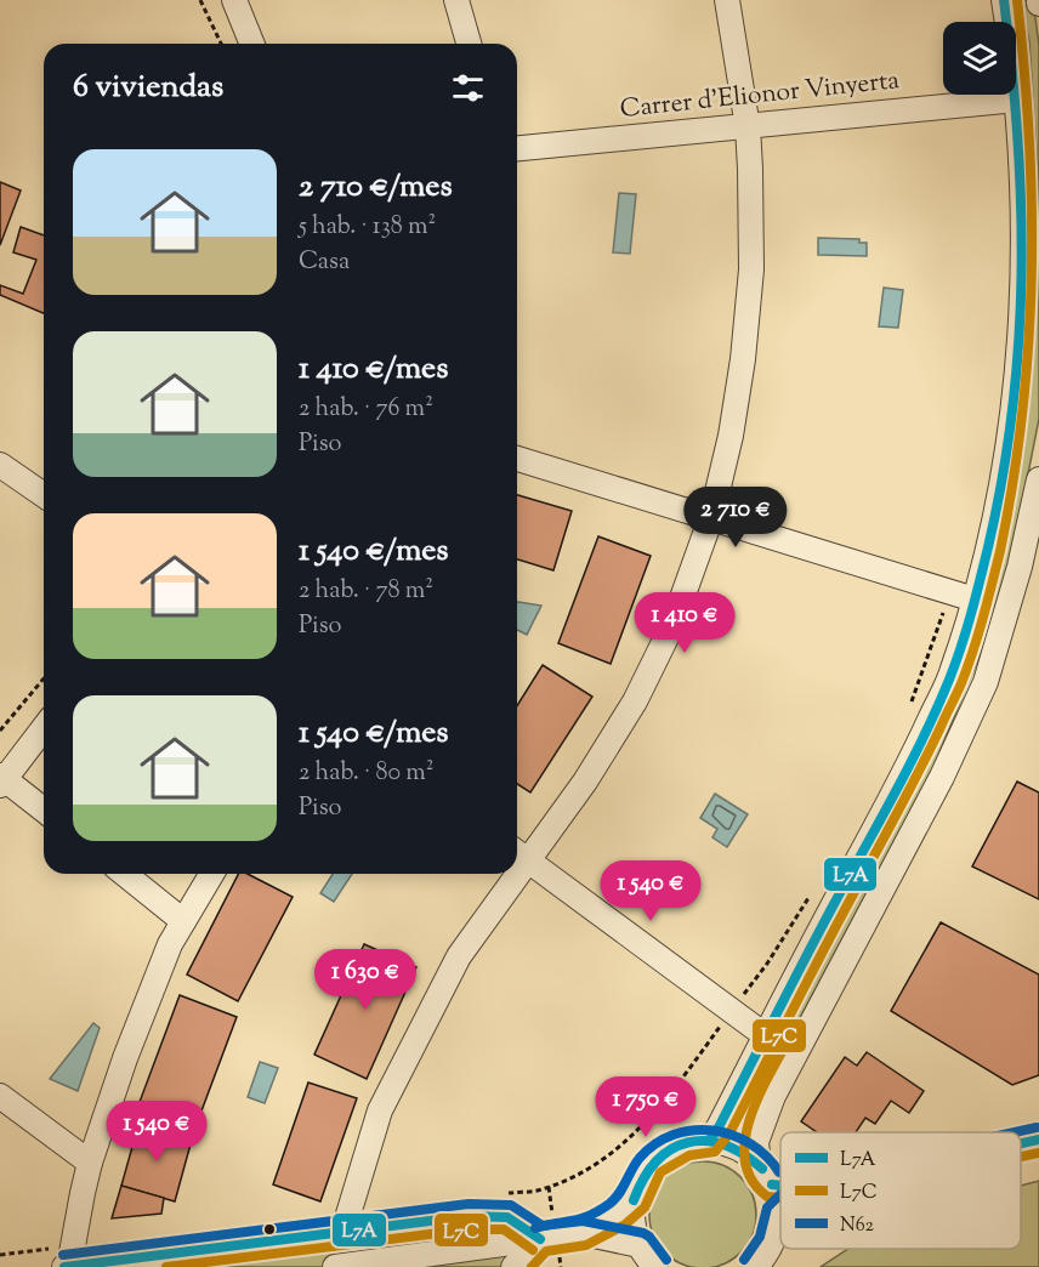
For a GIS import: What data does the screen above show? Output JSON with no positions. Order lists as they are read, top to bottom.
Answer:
{
  "streets": {
    "street": ["Carrer d'Elionor Vinyerta"]
  },
  "lines": ["transit line L7A", "transit line L7C", "transit line N62"],
  "legend": ["L7A", "L7C", "N62"],
  "page": {
    "heading": "6 viviendas",
    "list": [
      {
        "name": "2 710 €/mes",
        "note": "5 hab. · 138 m² · Casa"
      },
      {
        "name": "1 410 €/mes",
        "note": "2 hab. · 76 m² · Piso"
      },
      {
        "name": "1 540 €/mes",
        "note": "2 hab. · 78 m² · Piso"
      },
      {
        "name": "1 540 €/mes",
        "note": "2 hab. · 80 m² · Piso"
      }
    ],
    "price": [
      "2 710 €",
      "1 410 €",
      "1 540 €",
      "1 630 €",
      "1 750 €",
      "1 540 €"
    ]
  }
}
